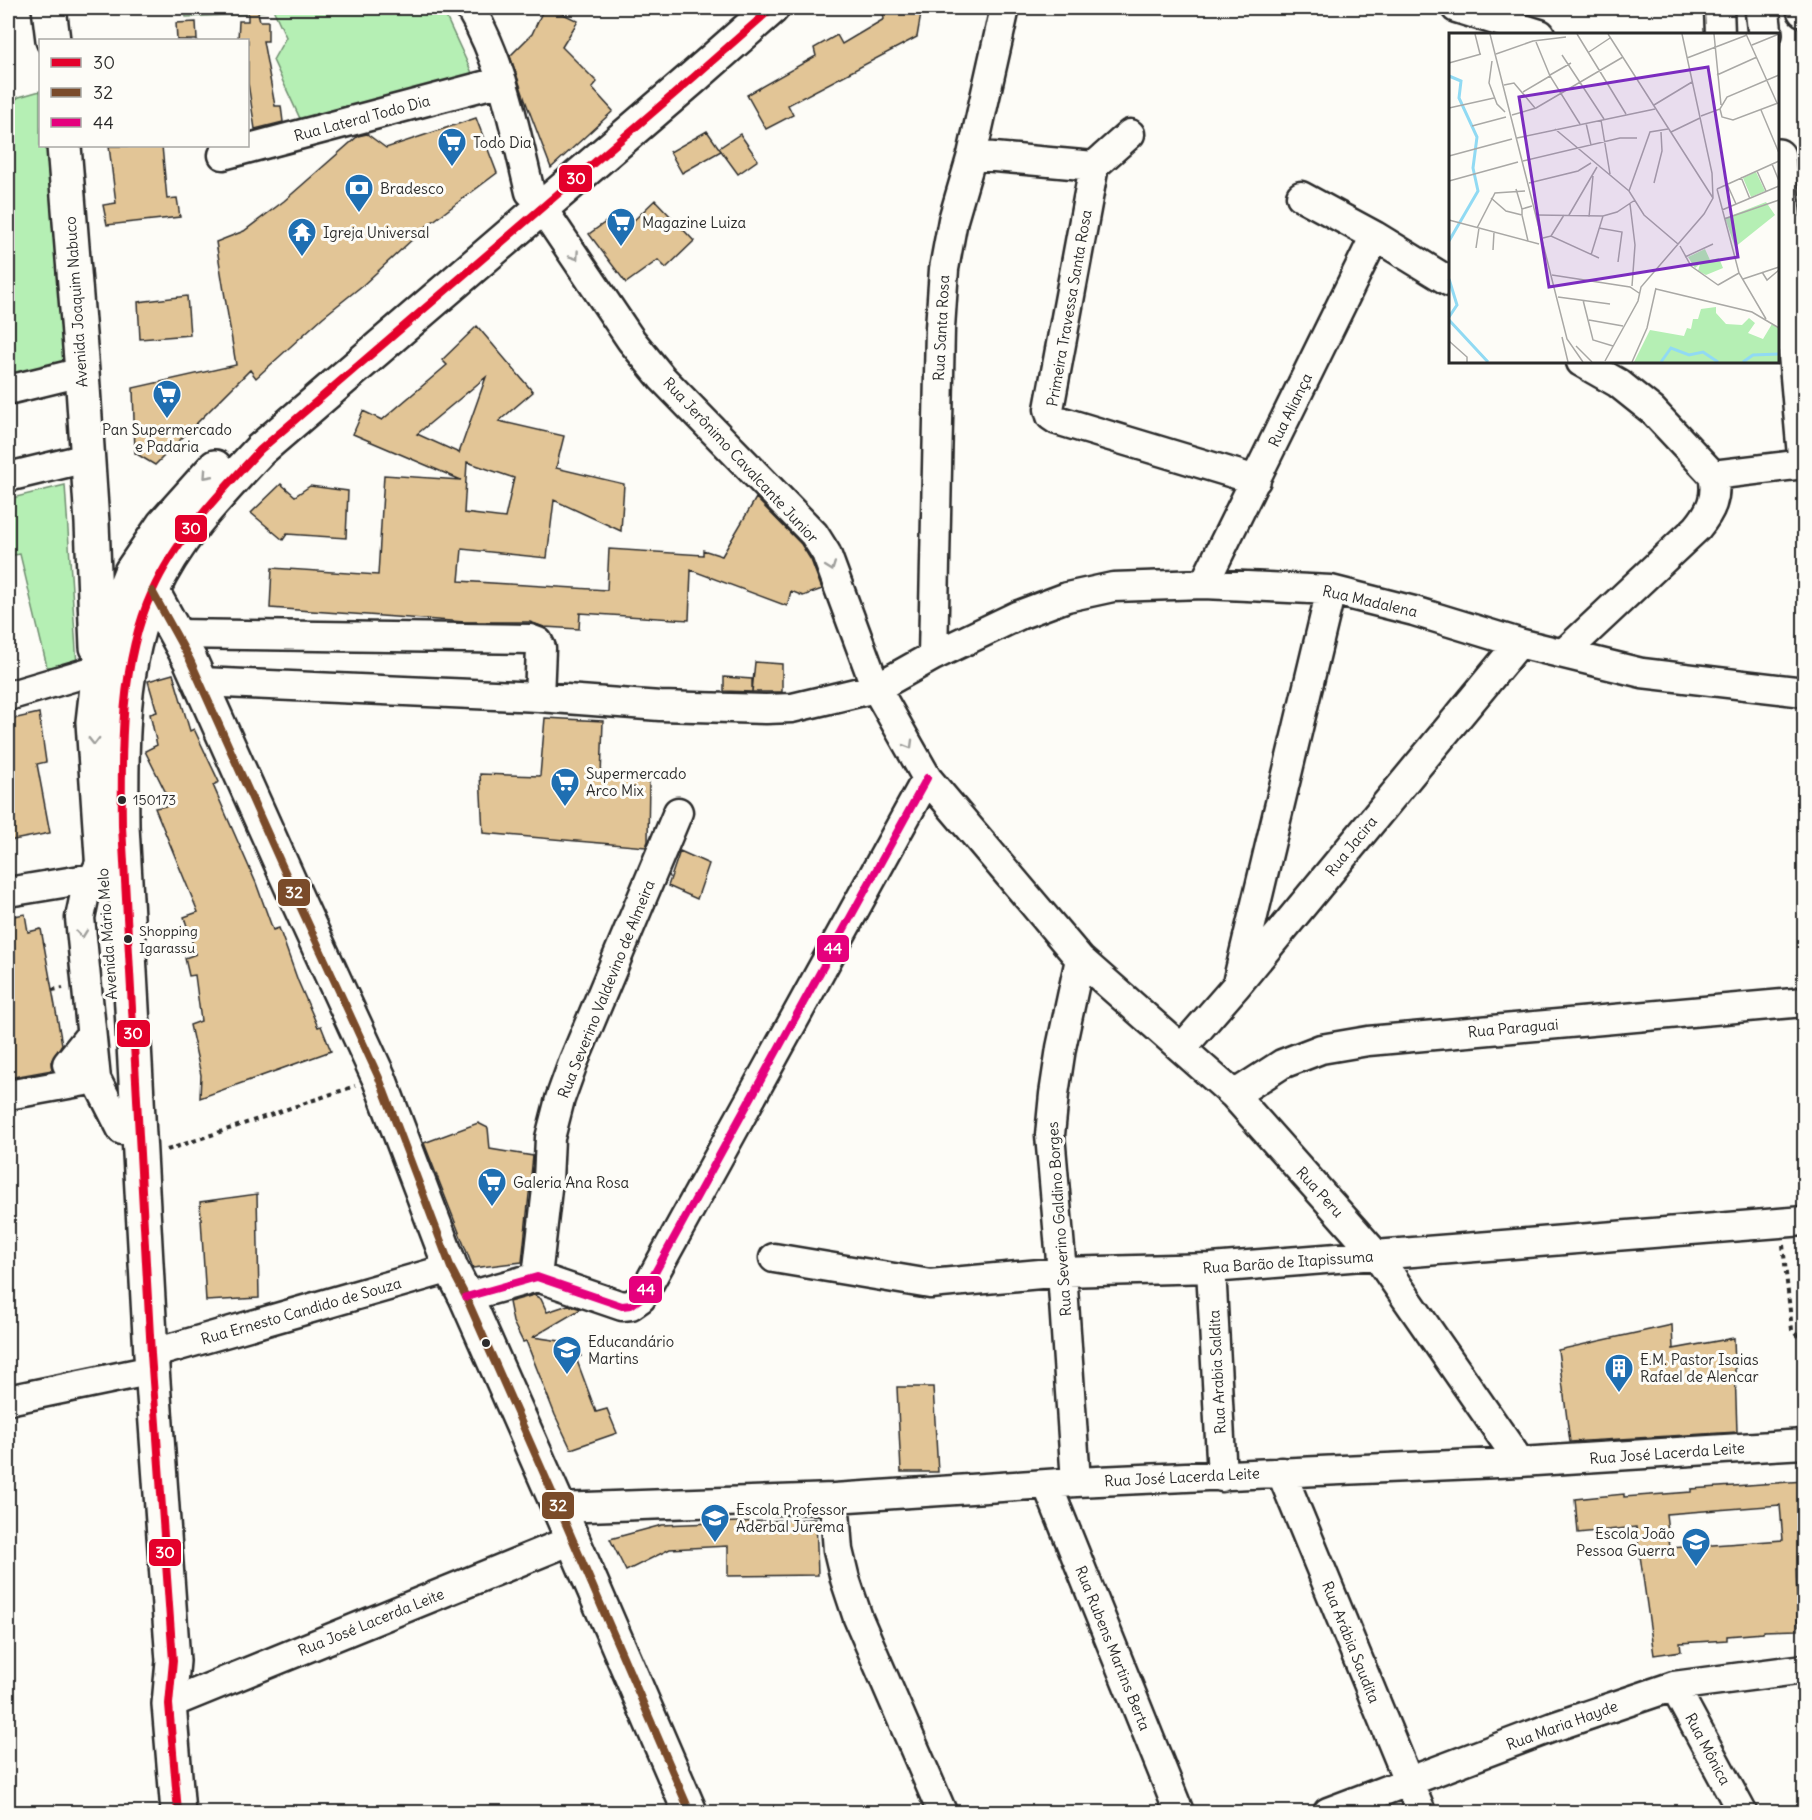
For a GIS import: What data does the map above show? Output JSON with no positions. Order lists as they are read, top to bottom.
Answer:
{
  "streets": {
    "main road": ["Avenida Joaquim Nabuco", "Avenida Mário Melo"],
    "street": [
      "Rua Lateral Todo Dia",
      "Primeira Travessa Santa Rosa",
      "Rua Santa Rosa",
      "Rua Aliança",
      "Rua Jerônimo Cavalcante Junior",
      "Rua Madalena",
      "Rua Jacira",
      "Rua Severino Valdevino de Almeira",
      "Rua Paraguai",
      "Rua Peru",
      "Rua Severino Galdino Borges",
      "Rua Barão de Itapissuma",
      "Rua Ernesto Candido de Souza",
      "Rua Arabia Saldita",
      "Rua José Lacerda Leite",
      "Rua Arábia Saudita",
      "Rua Rubens Martins Berta",
      "Rua Maria Hayde",
      "Rua Mônica"
    ]
  },
  "crossings": [
    ["Rua Lateral Todo Dia", "Rua Jerônimo Cavalcante Junior"],
    ["Avenida Joaquim Nabuco", "Avenida Mário Melo"],
    ["Primeira Travessa Santa Rosa", "Rua Aliança"],
    ["Rua Santa Rosa", "Rua Madalena"],
    ["Rua Aliança", "Rua Madalena"],
    ["Rua Jerônimo Cavalcante Junior", "Rua Madalena"],
    ["Rua Jerônimo Cavalcante Junior", "Rua Peru"],
    ["Rua Jerônimo Cavalcante Junior", "Rua Severino Galdino Borges"],
    ["Rua Madalena", "Rua Jacira"],
    ["Rua Jacira", "Rua Peru"],
    ["Avenida Mário Melo", "Rua Ernesto Candido de Souza"],
    ["Avenida Mário Melo", "Rua José Lacerda Leite"],
    ["Rua Paraguai", "Rua Peru"],
    ["Rua Peru", "Rua Severino Galdino Borges"],
    ["Rua Peru", "Rua Barão de Itapissuma"],
    ["Rua Peru", "Rua José Lacerda Leite"],
    ["Rua Severino Galdino Borges", "Rua Barão de Itapissuma"],
    ["Rua Severino Galdino Borges", "Rua José Lacerda Leite"],
    ["Rua Barão de Itapissuma", "Rua Arabia Saldita"],
    ["Rua Arabia Saldita", "Rua José Lacerda Leite"],
    ["Rua José Lacerda Leite", "Rua Arábia Saudita"],
    ["Rua José Lacerda Leite", "Rua Rubens Martins Berta"],
    ["Rua Arábia Saudita", "Rua Maria Hayde"],
    ["Rua Maria Hayde", "Rua Mônica"]
  ],
  "one_way": ["Rua Jerônimo Cavalcante Junior"],
  "places": {
    "supermarket": [
      "Todo Dia",
      "Magazine Luiza",
      "Pan Supermercado e Padaria",
      "Supermercado Arco Mix",
      "Galeria Ana Rosa"
    ],
    "bank": ["Bradesco"],
    "temple": ["Igreja Universal"],
    "other": ["150173", "Shopping Igarassu"],
    "school or university": ["Educandário Martins", "Escola Professor Aderbal Jurema", "Escola João Pessoa Guerra"],
    "building": ["E.M. Pastor Isaias Rafael de Alencar"]
  },
  "lines": ["transit line 30", "transit line 32", "transit line 44"],
  "legend": ["30", "32", "44"]
}
